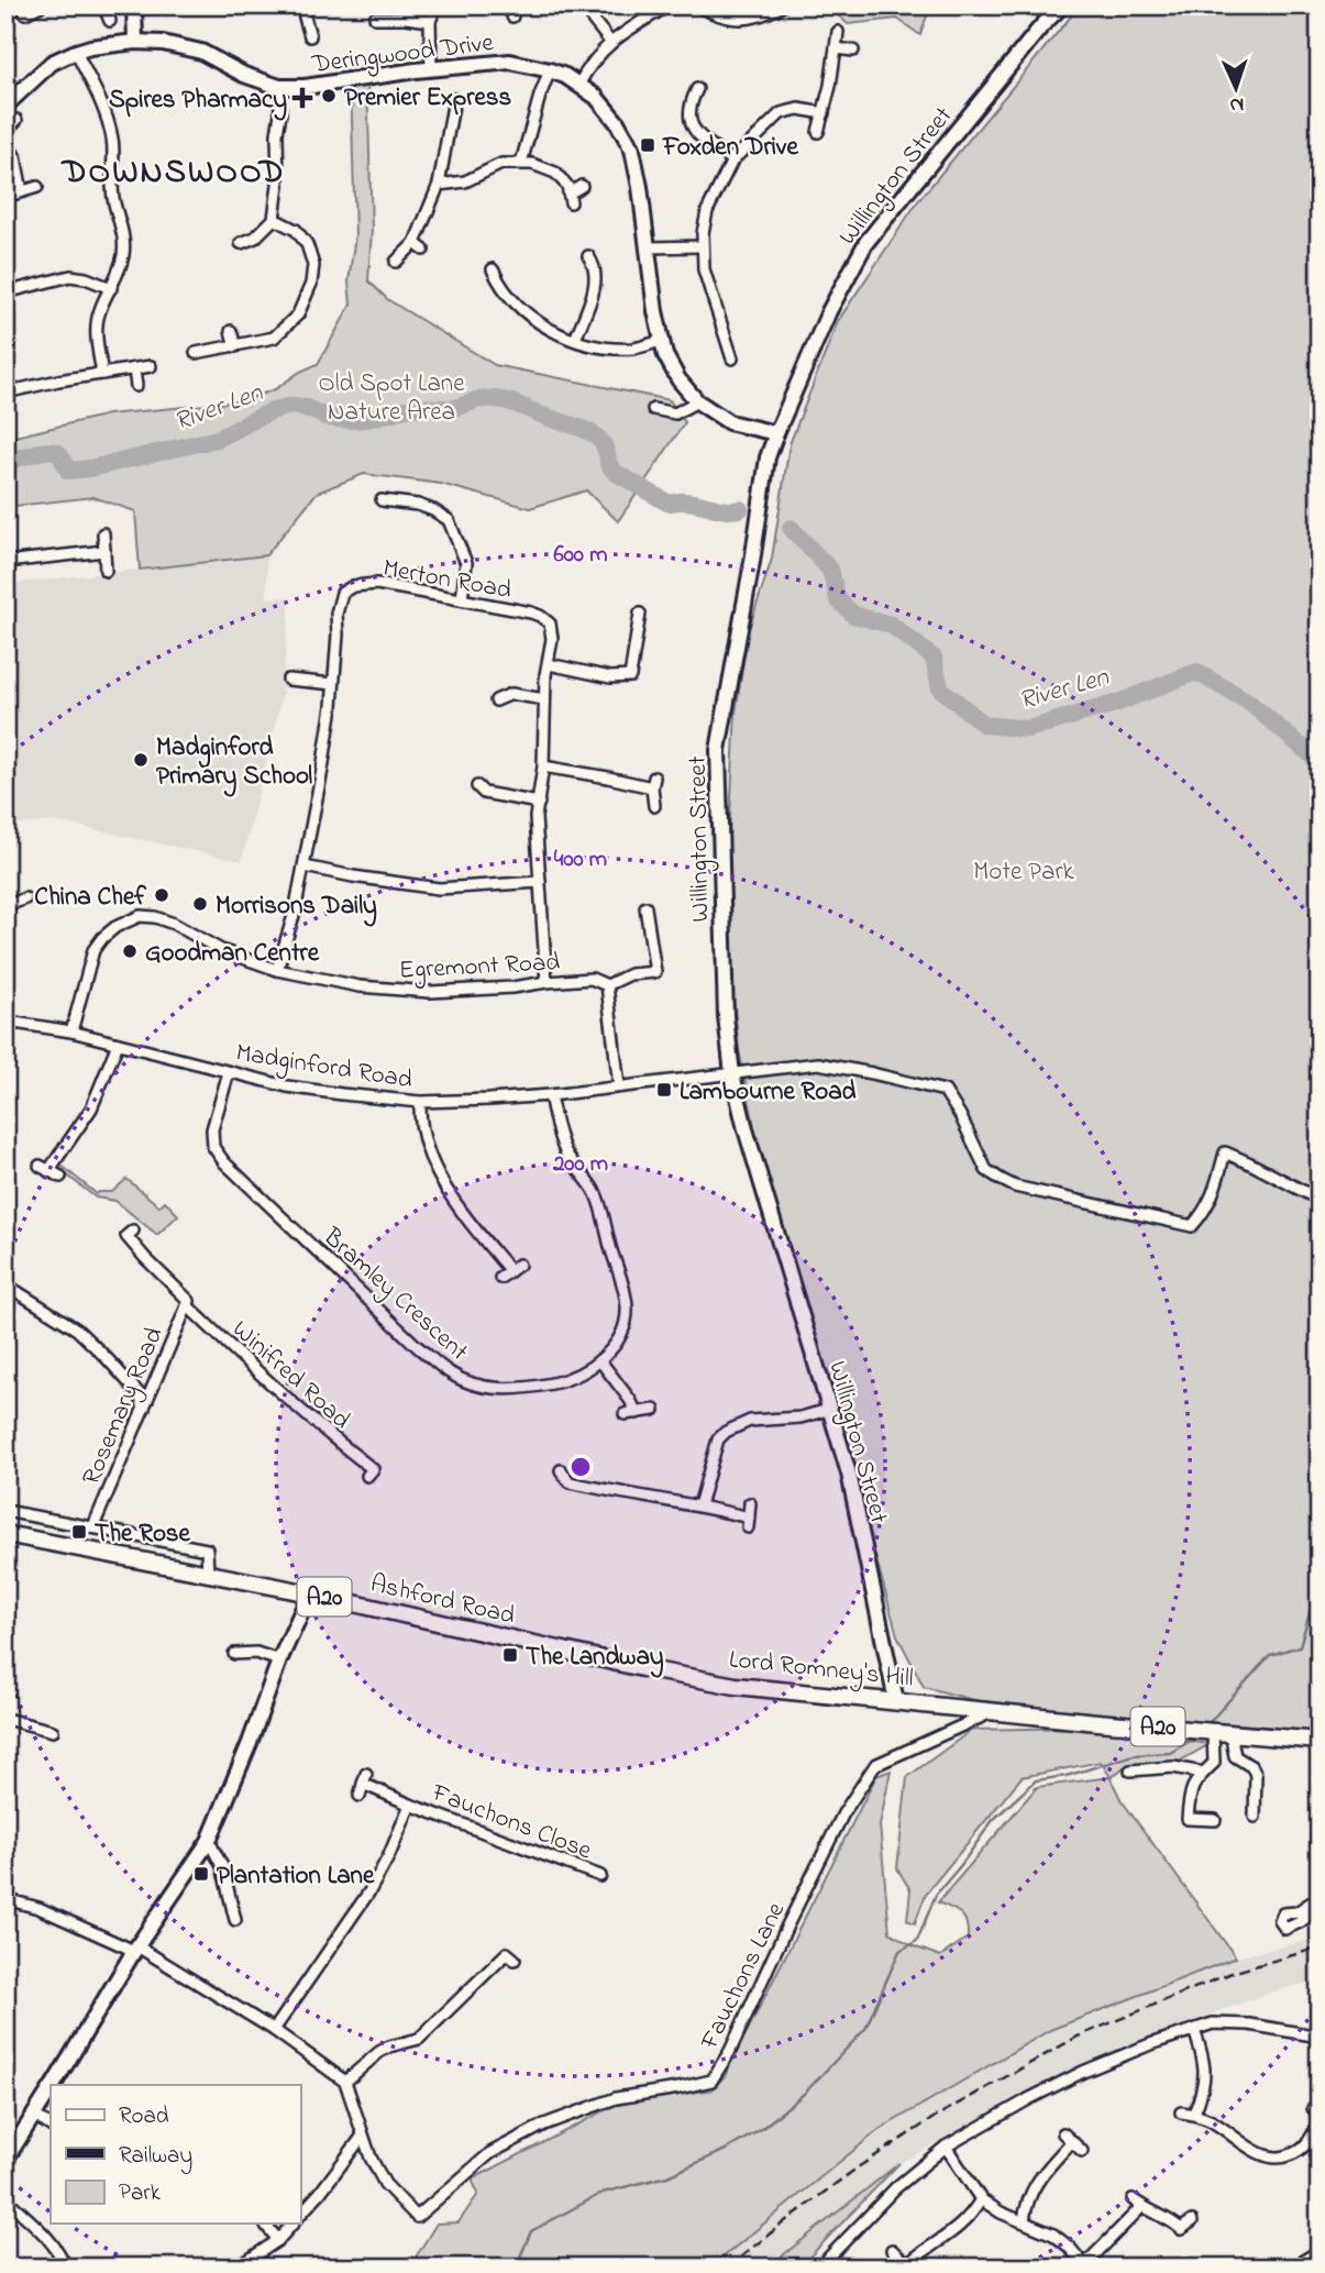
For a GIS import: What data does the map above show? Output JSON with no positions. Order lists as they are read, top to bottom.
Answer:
{
  "streets": {
    "main road": ["A20", "Ashford Road", "Lord Romney's Hill"],
    "street": [
      "Deringwood Drive",
      "Willington Street",
      "Merton Road",
      "Egremont Road",
      "Madginford Road",
      "Bramley Crescent",
      "Winifred Road",
      "Rosemary Road",
      "Fauchons Close",
      "Fauchons Lane"
    ]
  },
  "crossings": [
    ["Deringwood Drive", "Willington Street"],
    ["Willington Street", "Madginford Road"],
    ["Willington Street", "Lord Romney's Hill"],
    ["Merton Road", "Egremont Road"],
    ["Egremont Road", "Madginford Road"],
    ["Madginford Road", "Bramley Crescent"],
    ["Winifred Road", "Rosemary Road"],
    ["A20", "Lord Romney's Hill"],
    ["A20", "Fauchons Lane"],
    ["Ashford Road", "Lord Romney's Hill"],
    ["Lord Romney's Hill", "Fauchons Lane"]
  ],
  "districts": ["DOWNSWOOD"],
  "water": ["River Len"],
  "parks": ["Old Spot Lane Nature Area", "Mote Park"],
  "places": {
    "other": [
      "Premier Express",
      "Madginford Primary School",
      "China Chef",
      "Morrisons Daily",
      "Goodman Centre"
    ],
    "health": ["Spires Pharmacy"],
    "transit": [
      "Foxden Drive",
      "Lambourne Road",
      "The Rose",
      "The Landway",
      "Plantation Lane"
    ]
  },
  "legend": ["Road", "Railway", "Park"],
  "north": "bottom",
  "rings": ["600 m", "400 m", "200 m"]
}
